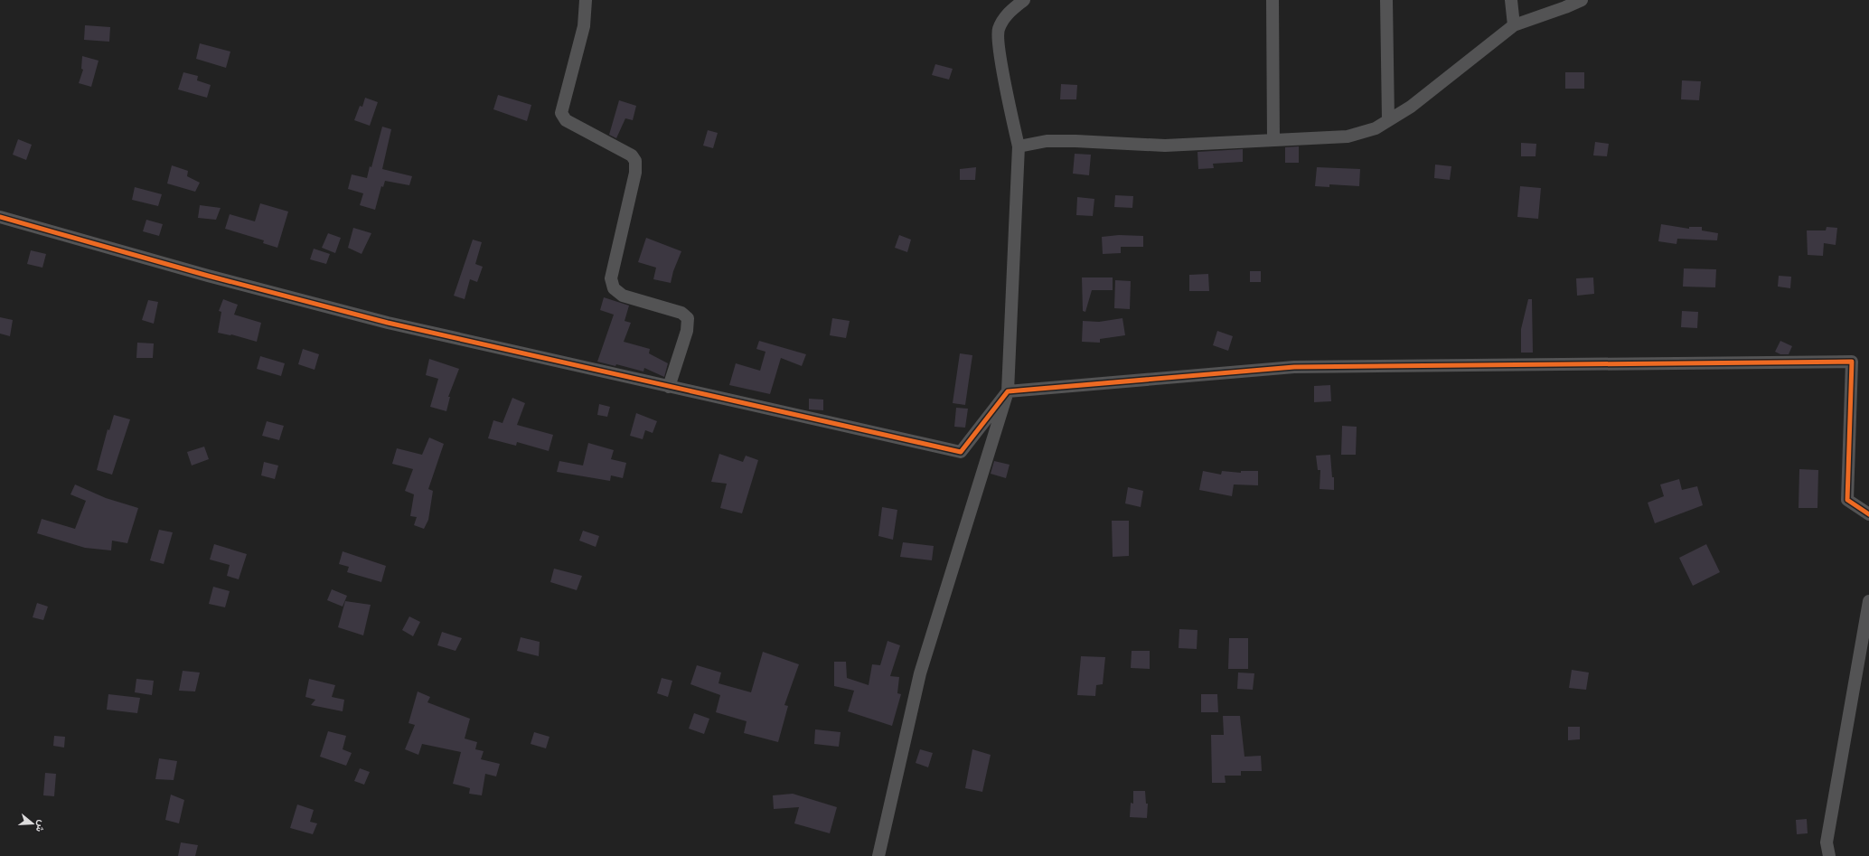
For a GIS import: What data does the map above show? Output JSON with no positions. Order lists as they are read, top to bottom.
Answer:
{
  "north": "right"
}
